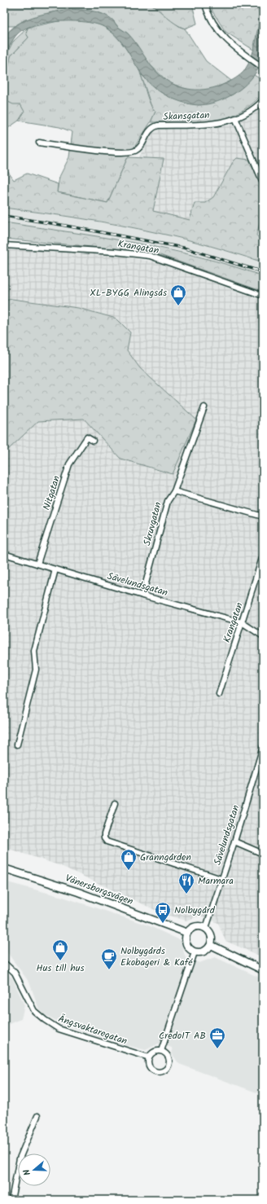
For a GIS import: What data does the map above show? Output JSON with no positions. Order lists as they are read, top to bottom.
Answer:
{
  "streets": {
    "main road": ["Vänersborgsvägen"],
    "street": [
      "Skansgatan",
      "Krangatan",
      "Nitgatan",
      "Skruvgatan",
      "Sävelundsgatan",
      "Ängsvaktaregatan"
    ]
  },
  "crossings": [
    ["Krangatan", "Sävelundsgatan"],
    ["Nitgatan", "Sävelundsgatan"],
    ["Skruvgatan", "Sävelundsgatan"],
    ["Sävelundsgatan", "Vänersborgsvägen"]
  ],
  "places": {
    "shop": ["XL-BYGG Alingsås", "Granngården", "Hus till hus"],
    "restaurant": ["Marmara"],
    "bus stop": ["Nolbygård"],
    "cafe": ["Nolbygårds Ekobageri & Kafé"],
    "office": ["CredoIT AB"]
  },
  "north": "left"
}
